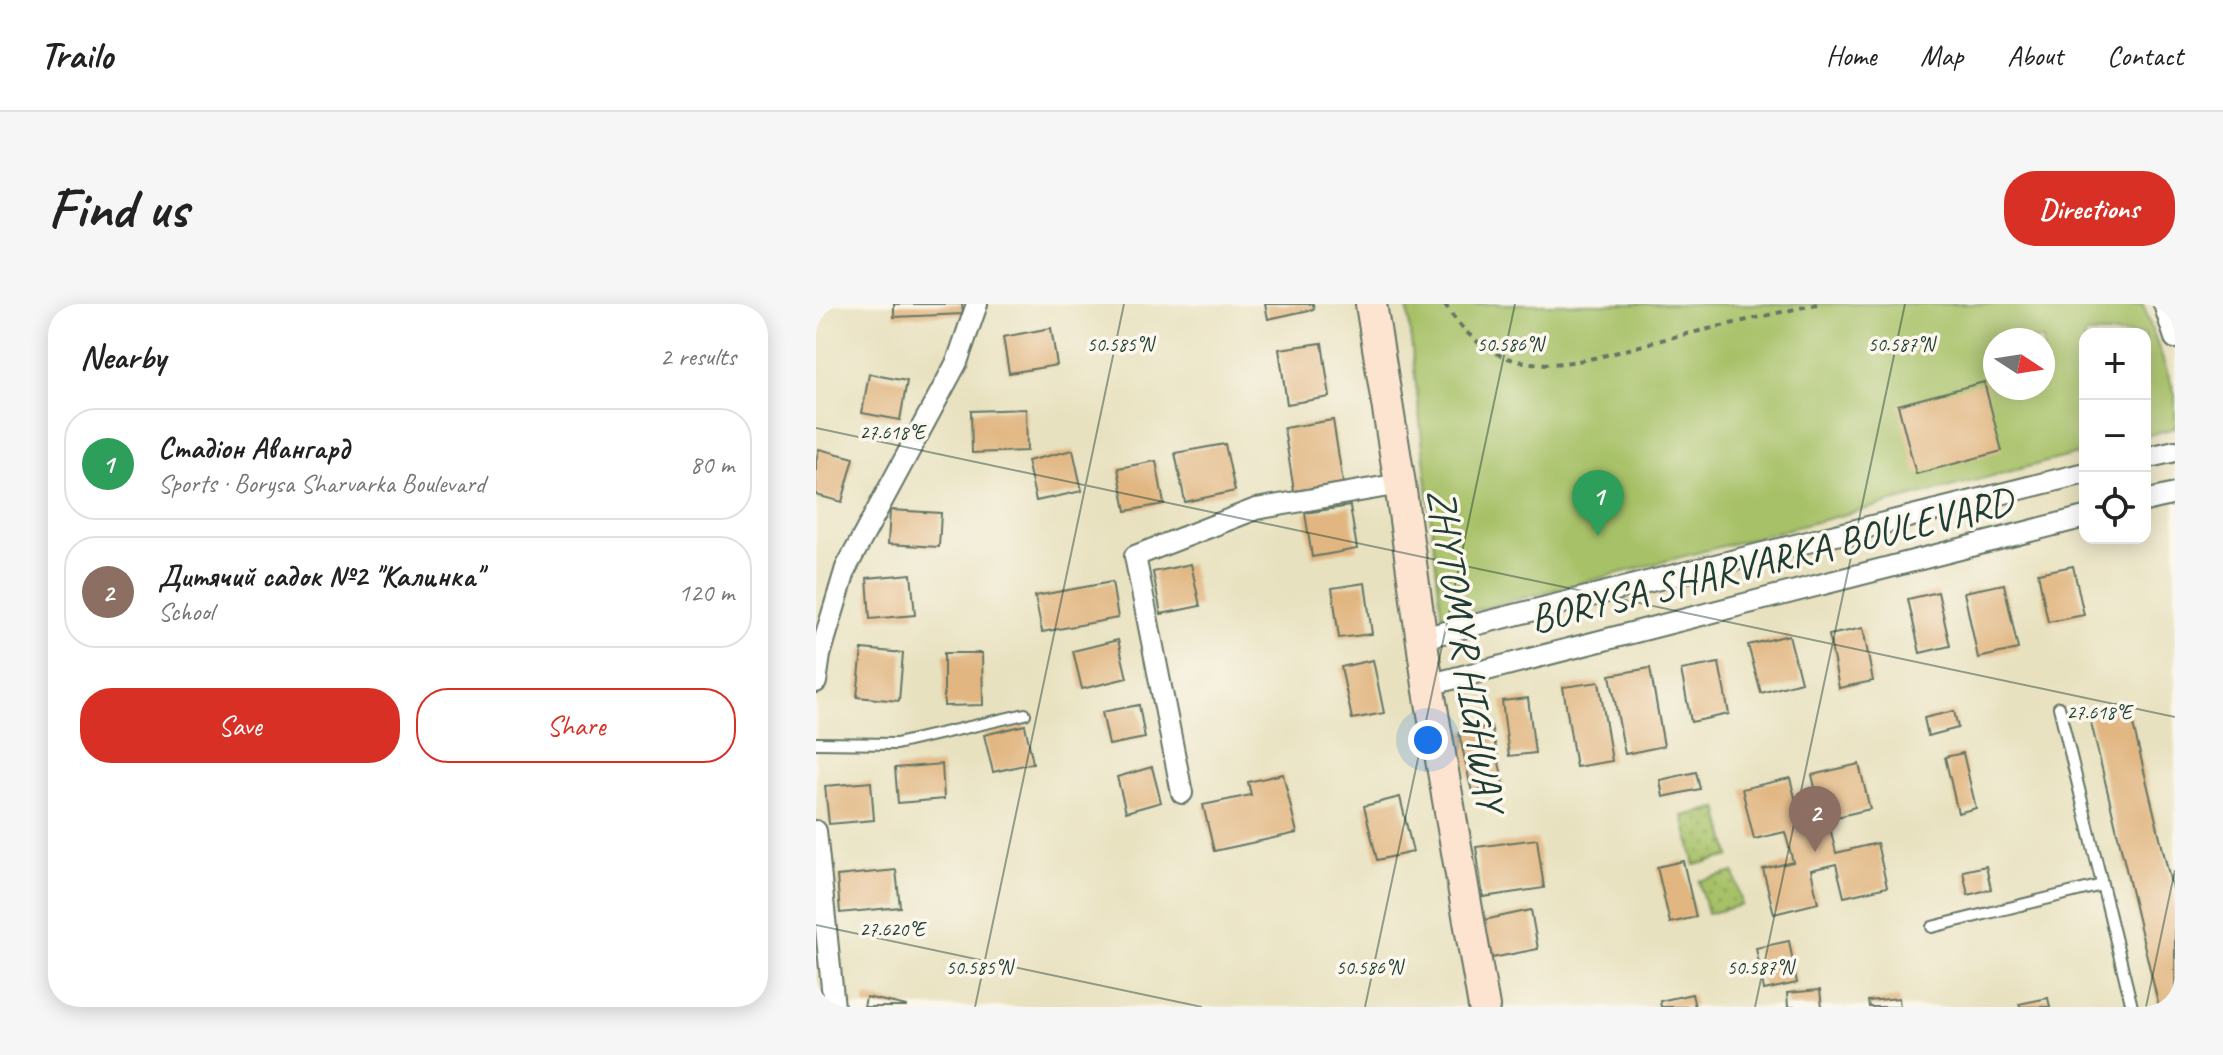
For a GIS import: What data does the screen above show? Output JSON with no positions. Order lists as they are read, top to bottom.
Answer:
{
  "streets": {
    "main road": ["ZHYTOMYR HIGHWAY"],
    "street": ["BORYSA SHARVARKA BOULEVARD"]
  },
  "crossings": [
    ["BORYSA SHARVARKA BOULEVARD", "ZHYTOMYR HIGHWAY"]
  ],
  "north": "right",
  "page": {
    "header": "Trailo",
    "nav": [
      "Home",
      "Map",
      "About",
      "Contact"
    ],
    "buttons": [
      "Directions",
      ["Save", "Share"]
    ],
    "title": "Find us",
    "heading": ["Nearby", "2 results"],
    "map_buttons": ["+", "−"],
    "list": [
      {
        "mark": "1",
        "name": "Стадіон Авангард",
        "note": "Sports · Borysa Sharvarka Boulevard",
        "value": "80 m"
      },
      {
        "mark": "2",
        "name": "Дитячий садок №2 \"Калинка\"",
        "note": "School",
        "value": "120 m"
      }
    ],
    "pins": ["1", "2"]
  },
  "coordinates": [
    "50.585°N",
    "50.586°N",
    "50.587°N",
    "27.618°E",
    "27.620°E"
  ]
}
